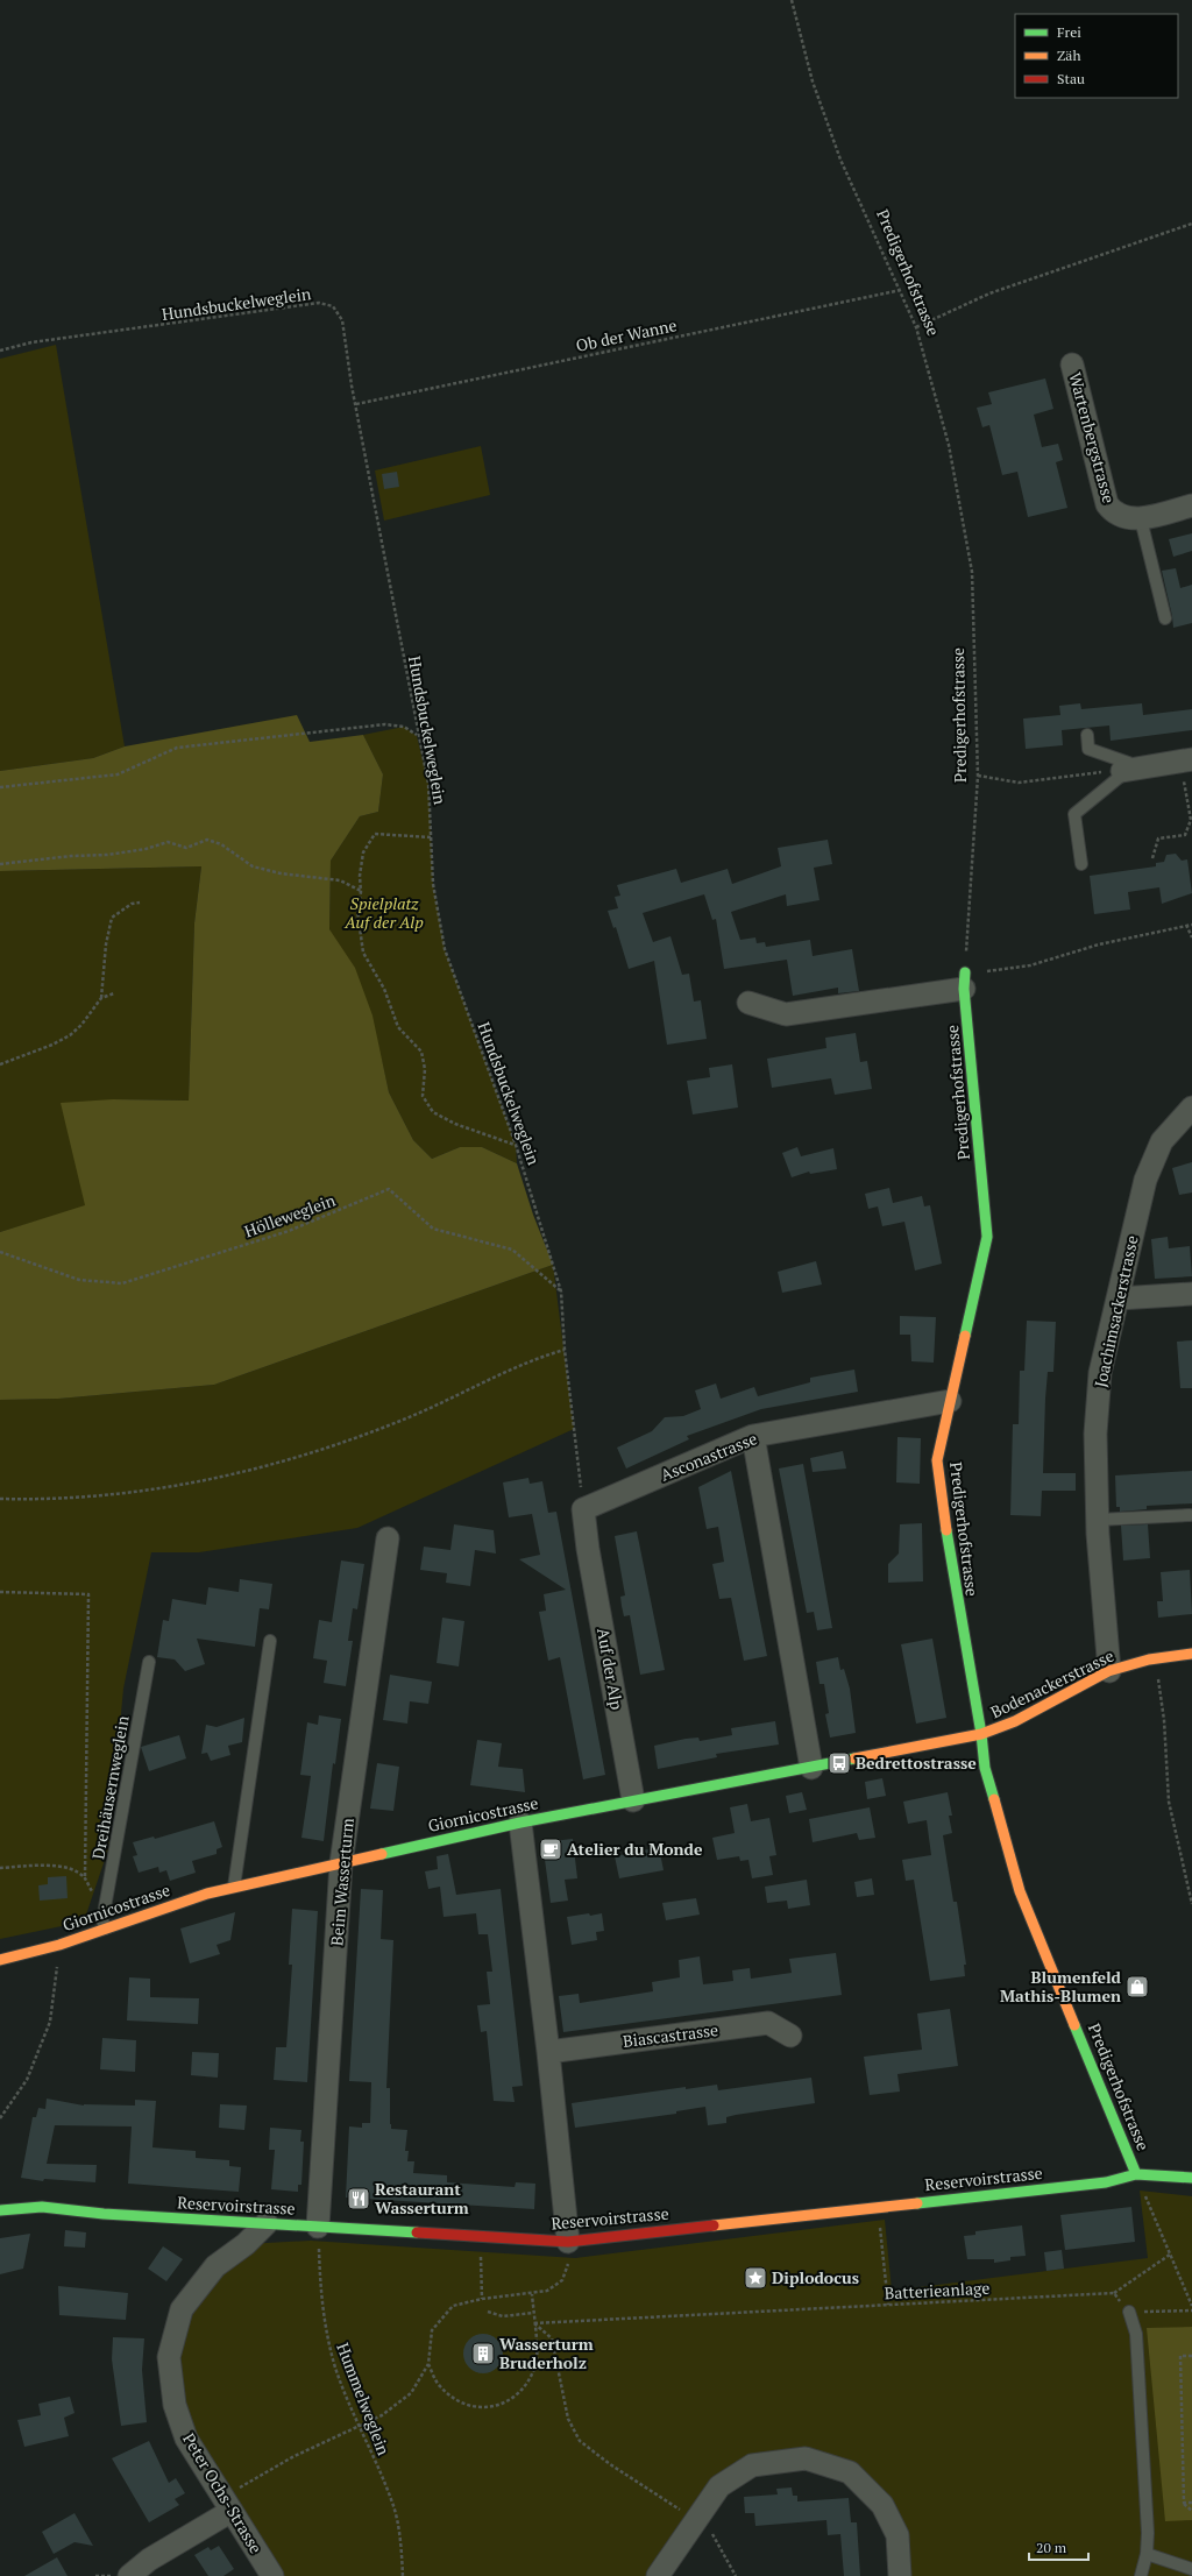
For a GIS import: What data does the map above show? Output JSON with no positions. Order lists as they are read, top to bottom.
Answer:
{
  "streets": {
    "street": [
      "Predigerhofstrasse",
      "Wartenbergstrasse",
      "Joachimsackerstrasse",
      "Asconastrasse",
      "Auf der Alp",
      "Bodenackerstrasse",
      "Giornicostrasse",
      "Beim Wasserturm",
      "Biascastrasse",
      "Reservoirstrasse",
      "Peter Ochs-Strasse"
    ],
    "lane": ["Dreihäusernweglein"],
    "path": [
      "Hundsbuckelweglein",
      "Ob der Wanne",
      "Hölleweglein",
      "Batterieanlage",
      "Hummelweglein"
    ]
  },
  "crossings": [
    ["Predigerhofstrasse", "Ob der Wanne"],
    ["Predigerhofstrasse", "Asconastrasse"],
    ["Predigerhofstrasse", "Bodenackerstrasse"],
    ["Predigerhofstrasse", "Giornicostrasse"],
    ["Predigerhofstrasse", "Reservoirstrasse"],
    ["Hundsbuckelweglein", "Ob der Wanne"],
    ["Hundsbuckelweglein", "Hölleweglein"],
    ["Hundsbuckelweglein", "Asconastrasse"],
    ["Hundsbuckelweglein", "Auf der Alp"],
    ["Joachimsackerstrasse", "Bodenackerstrasse"],
    ["Asconastrasse", "Auf der Alp"],
    ["Auf der Alp", "Giornicostrasse"],
    ["Bodenackerstrasse", "Giornicostrasse"],
    ["Dreihäusernweglein", "Giornicostrasse"],
    ["Giornicostrasse", "Beim Wasserturm"],
    ["Beim Wasserturm", "Reservoirstrasse"],
    ["Beim Wasserturm", "Hummelweglein"],
    ["Reservoirstrasse", "Hummelweglein"],
    ["Reservoirstrasse", "Peter Ochs-Strasse"]
  ],
  "parks": ["Spielplatz Auf der Alp"],
  "places": {
    "bus stop": ["Bedrettostrasse"],
    "cafe": ["Atelier du Monde"],
    "shop": ["Blumenfeld Mathis-Blumen"],
    "restaurant": ["Restaurant Wasserturm"],
    "place": ["Diplodocus"],
    "building": ["Wasserturm Bruderholz"]
  },
  "legend": ["Frei", "Zäh", "Stau"],
  "scale_bar": "20 m"
}
